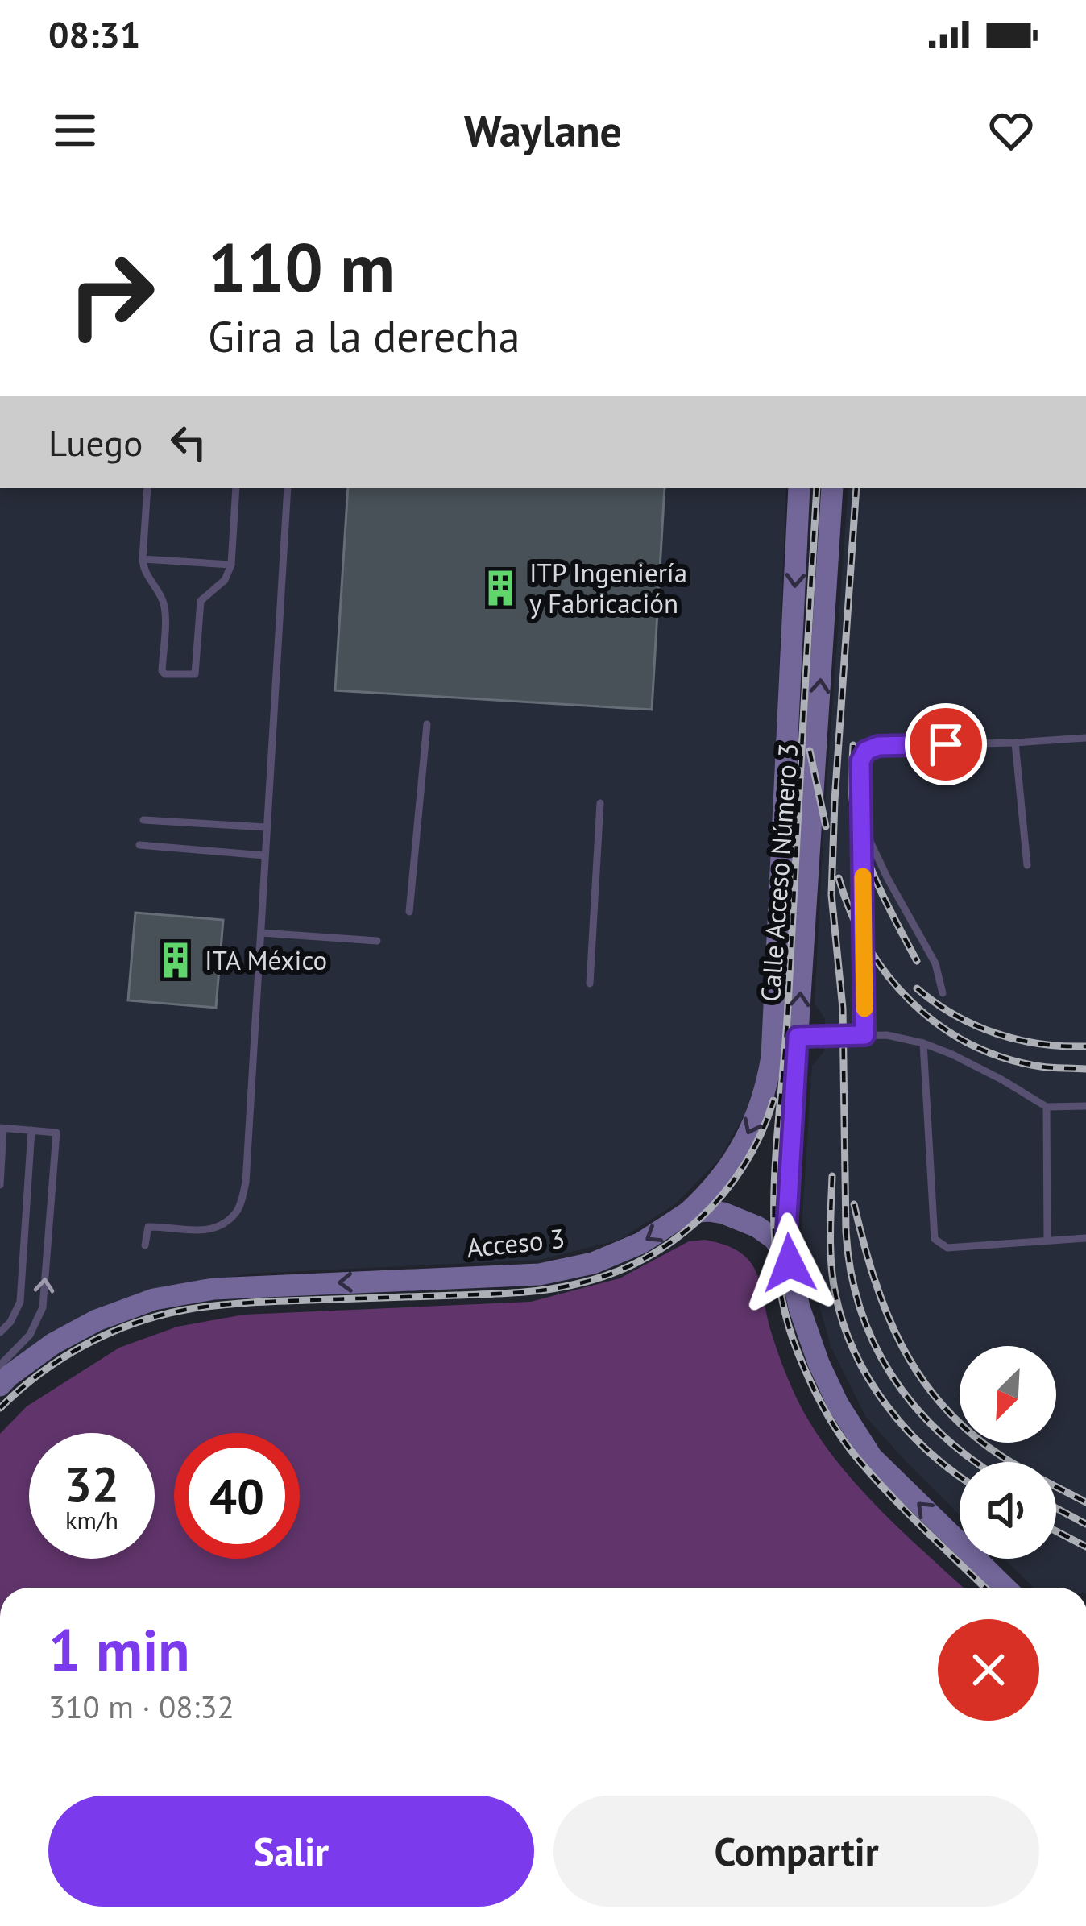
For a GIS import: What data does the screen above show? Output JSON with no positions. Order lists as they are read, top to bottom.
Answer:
{
  "streets": {
    "street": ["Calle Acceso Número 3", "Acceso 3"]
  },
  "crossings": [
    ["Calle Acceso Número 3", "Acceso 3"]
  ],
  "one_way": ["Acceso 3"],
  "places": {
    "building": ["ITP Ingeniería y Fabricación", "ITA México"]
  },
  "north": "bottom left",
  "page": {
    "status": "08:31",
    "header": "Waylane",
    "turn": ["110 m", "Gira a la derecha"],
    "then": "Luego",
    "speed": "32 km/h",
    "limit": "40",
    "heading": ["1 min", "310 m · 08:32"],
    "buttons": ["Salir", "Compartir"]
  }
}
